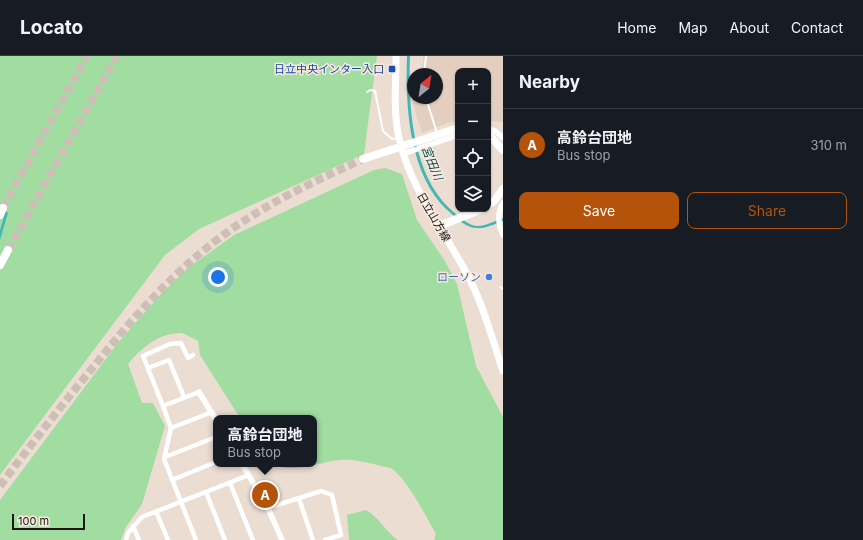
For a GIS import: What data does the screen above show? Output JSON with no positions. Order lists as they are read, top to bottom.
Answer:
{
  "streets": {
    "main road": ["日立山方線"]
  },
  "water": ["宮田川"],
  "places": {
    "transit": ["日立中央インター入口"],
    "other": ["ローソン"]
  },
  "scale_bar": "100 m",
  "north": "top right",
  "page": {
    "header": "Locato",
    "nav": [
      "Home",
      "Map",
      "About",
      "Contact"
    ],
    "heading": "Nearby",
    "map_buttons": ["+", "−"],
    "list": [
      {
        "mark": "A",
        "name": "高鈴台団地",
        "note": "Bus stop",
        "value": "310 m"
      }
    ],
    "buttons": ["Save", "Share"],
    "popup": ["高鈴台団地", "Bus stop"],
    "pins": "A",
    "scale": "100 m"
  }
}
